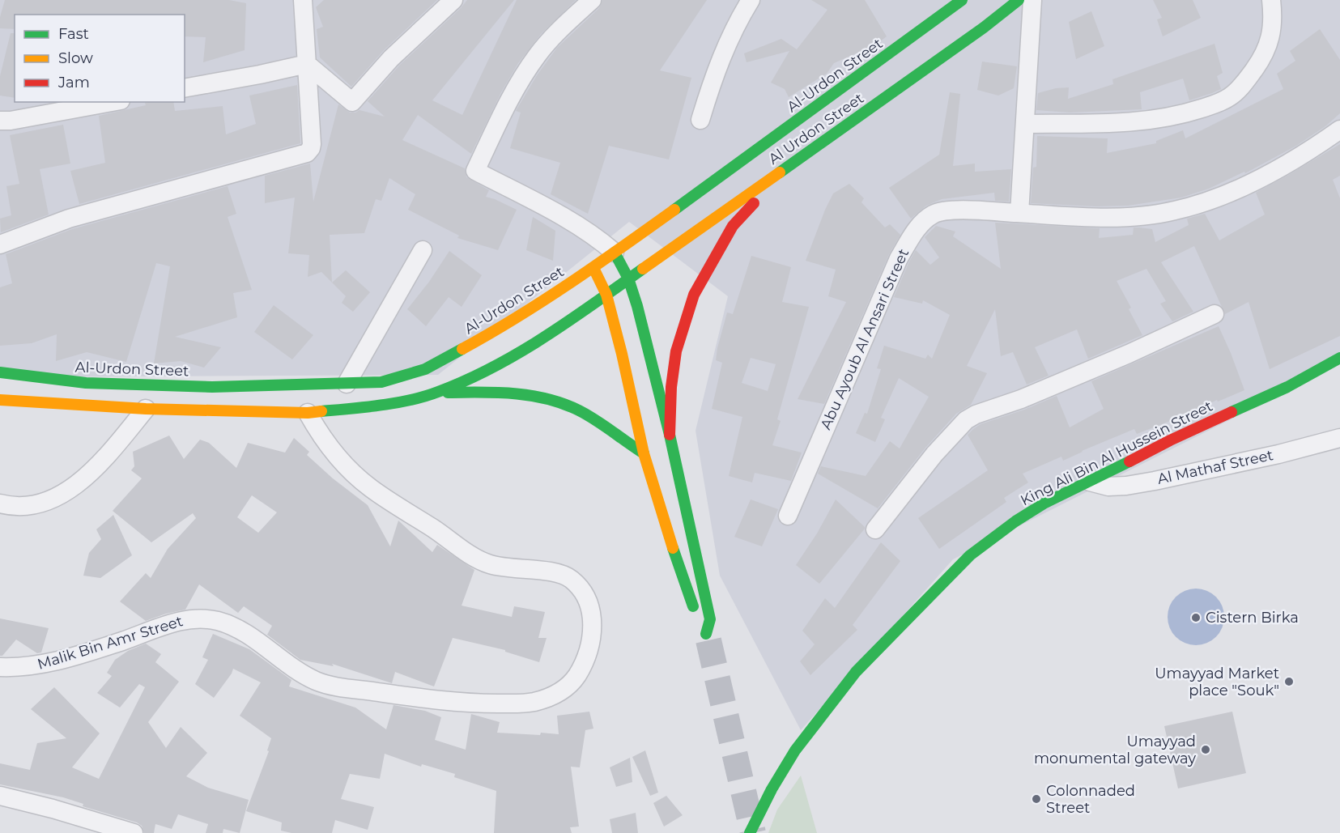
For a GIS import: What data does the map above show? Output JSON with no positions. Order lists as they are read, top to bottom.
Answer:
{
  "streets": {
    "main road": ["Al-Urdon Street", "Al Urdon Street", "King Ali Bin Al Hussein Street"],
    "street": ["Abu Ayoub Al Ansari Street", "Al Mathaf Street", "Malik Bin Amr Street"]
  },
  "crossings": [
    ["King Ali Bin Al Hussein Street", "Al Mathaf Street"]
  ],
  "places": [
    "Cistern Birka",
    "Umayyad Market place \"Souk\"",
    "Umayyad monumental gateway",
    "Colonnaded Street"
  ],
  "legend": ["Fast", "Slow", "Jam"]
}
